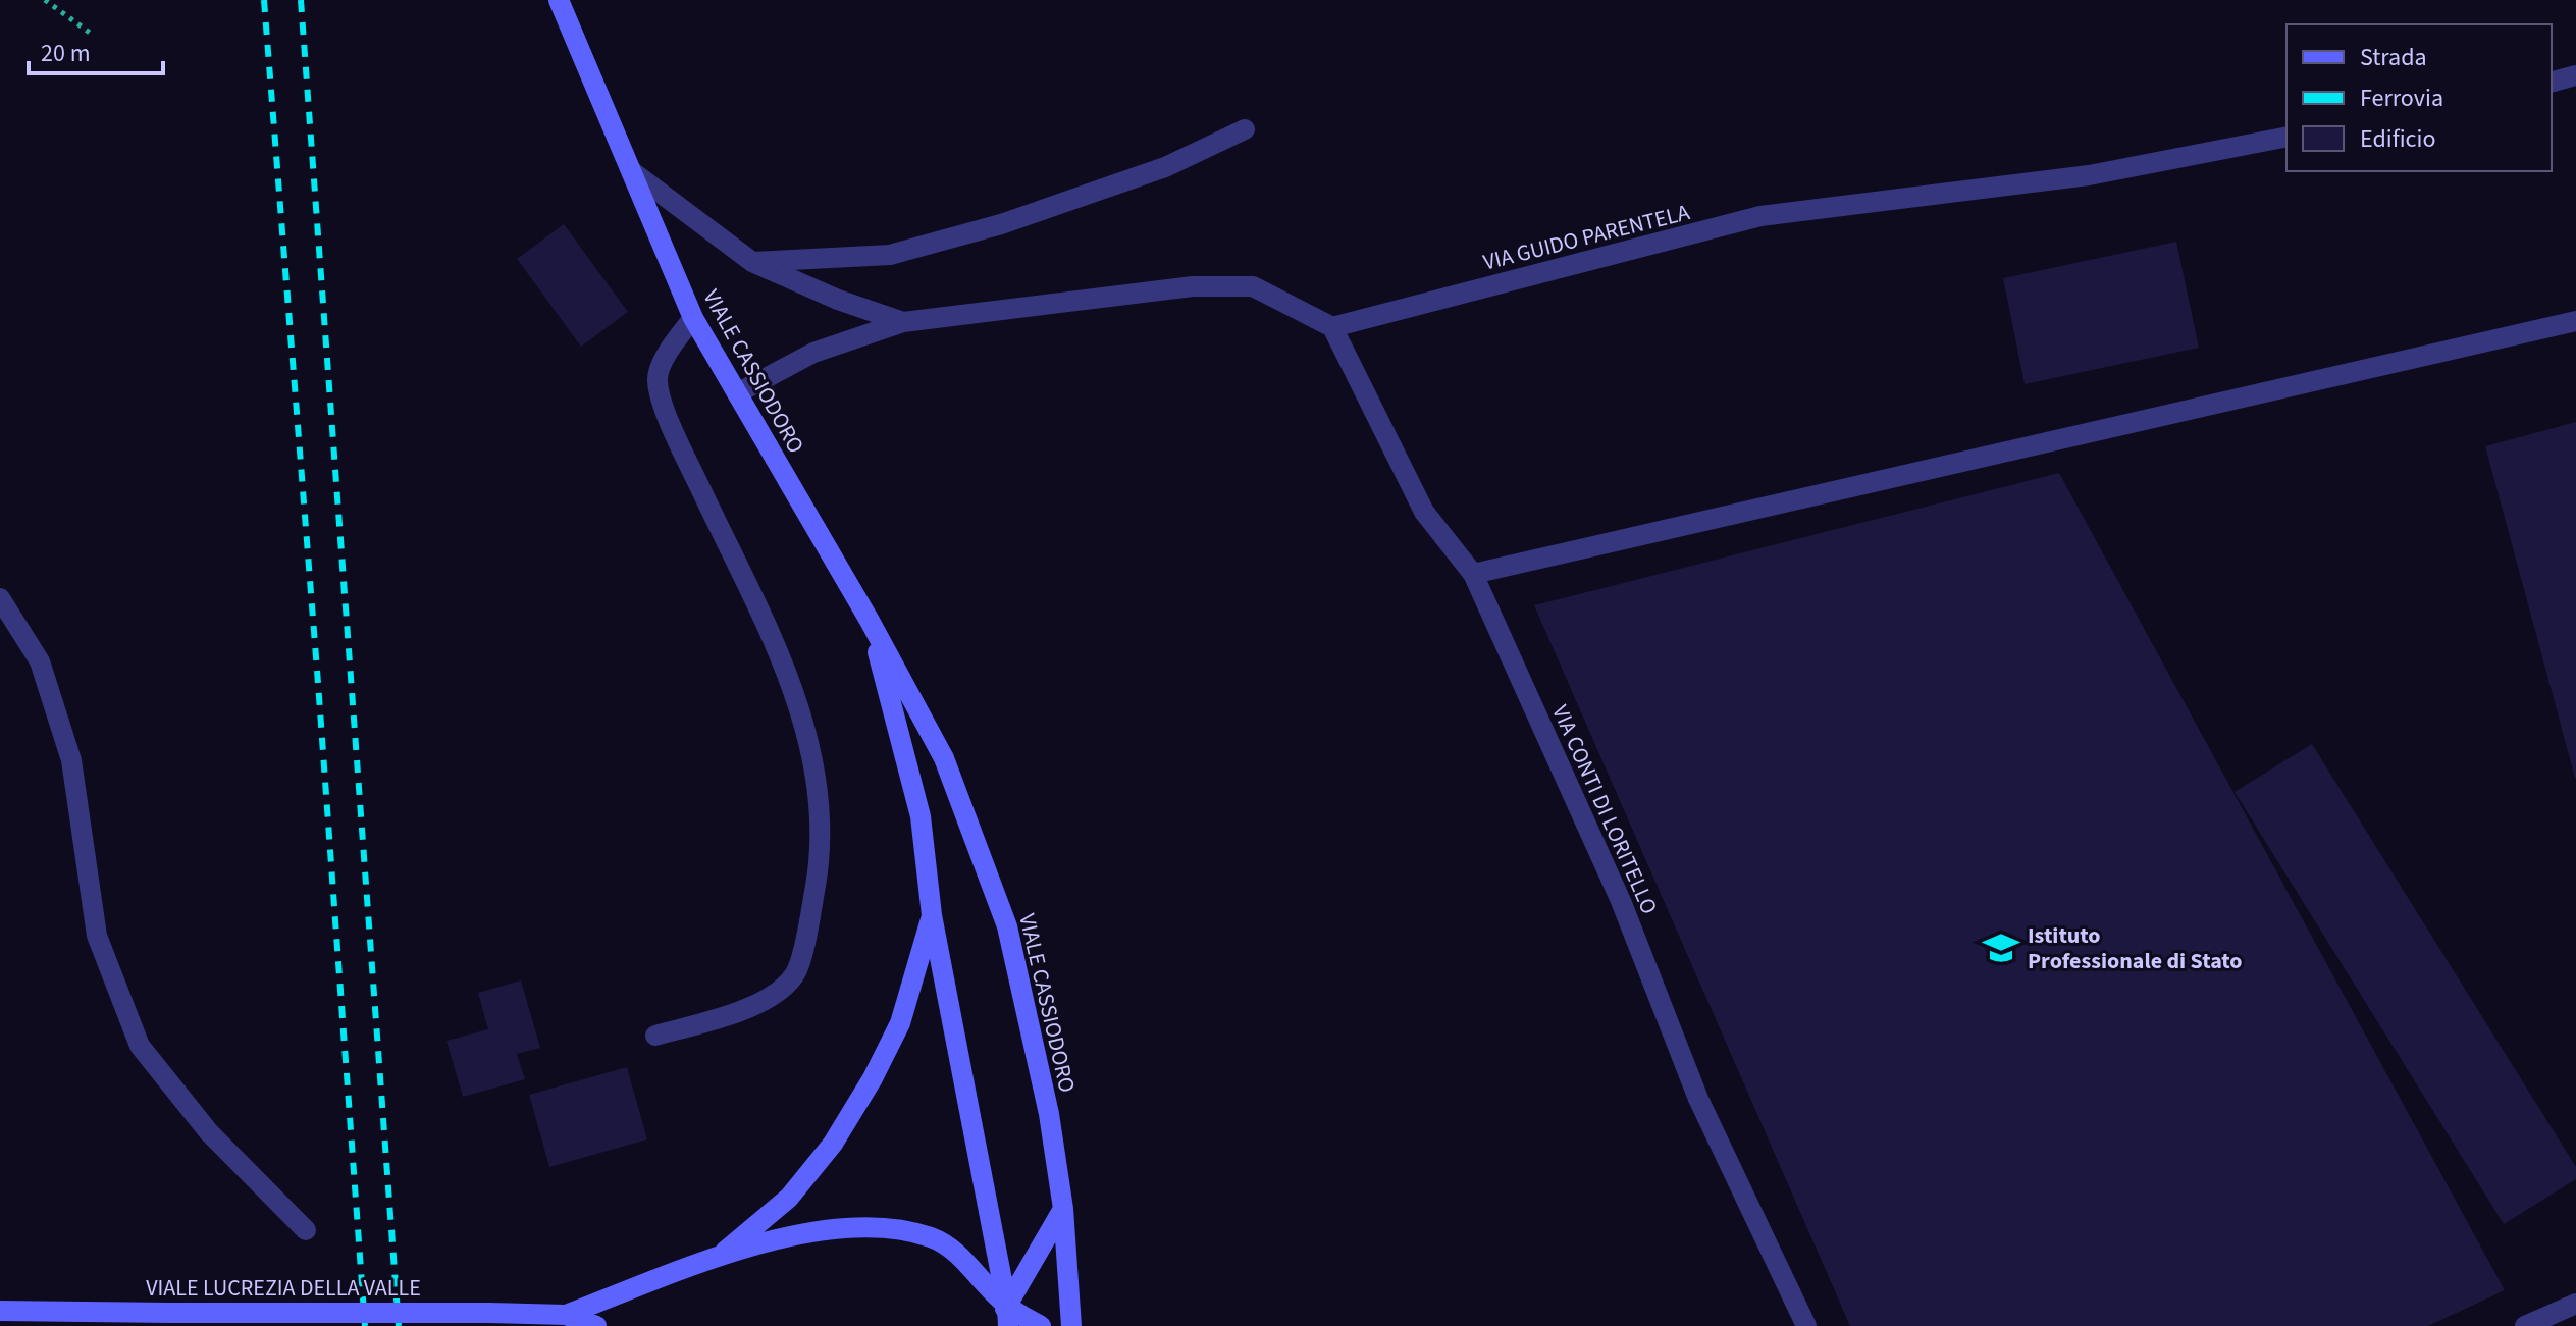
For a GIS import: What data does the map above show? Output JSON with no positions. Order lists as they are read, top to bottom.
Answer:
{
  "streets": {
    "street": [
      "VIA GUIDO PARENTELA",
      "VIALE CASSIODORO",
      "VIA CONTI DI LORITELLO",
      "VIALE LUCREZIA DELLA VALLE"
    ]
  },
  "crossings": [
    ["VIA GUIDO PARENTELA", "VIA CONTI DI LORITELLO"]
  ],
  "places": {
    "school or university": ["Istituto Professionale di Stato"]
  },
  "legend": ["Strada", "Ferrovia", "Edificio"],
  "scale_bar": "20 m"
}
